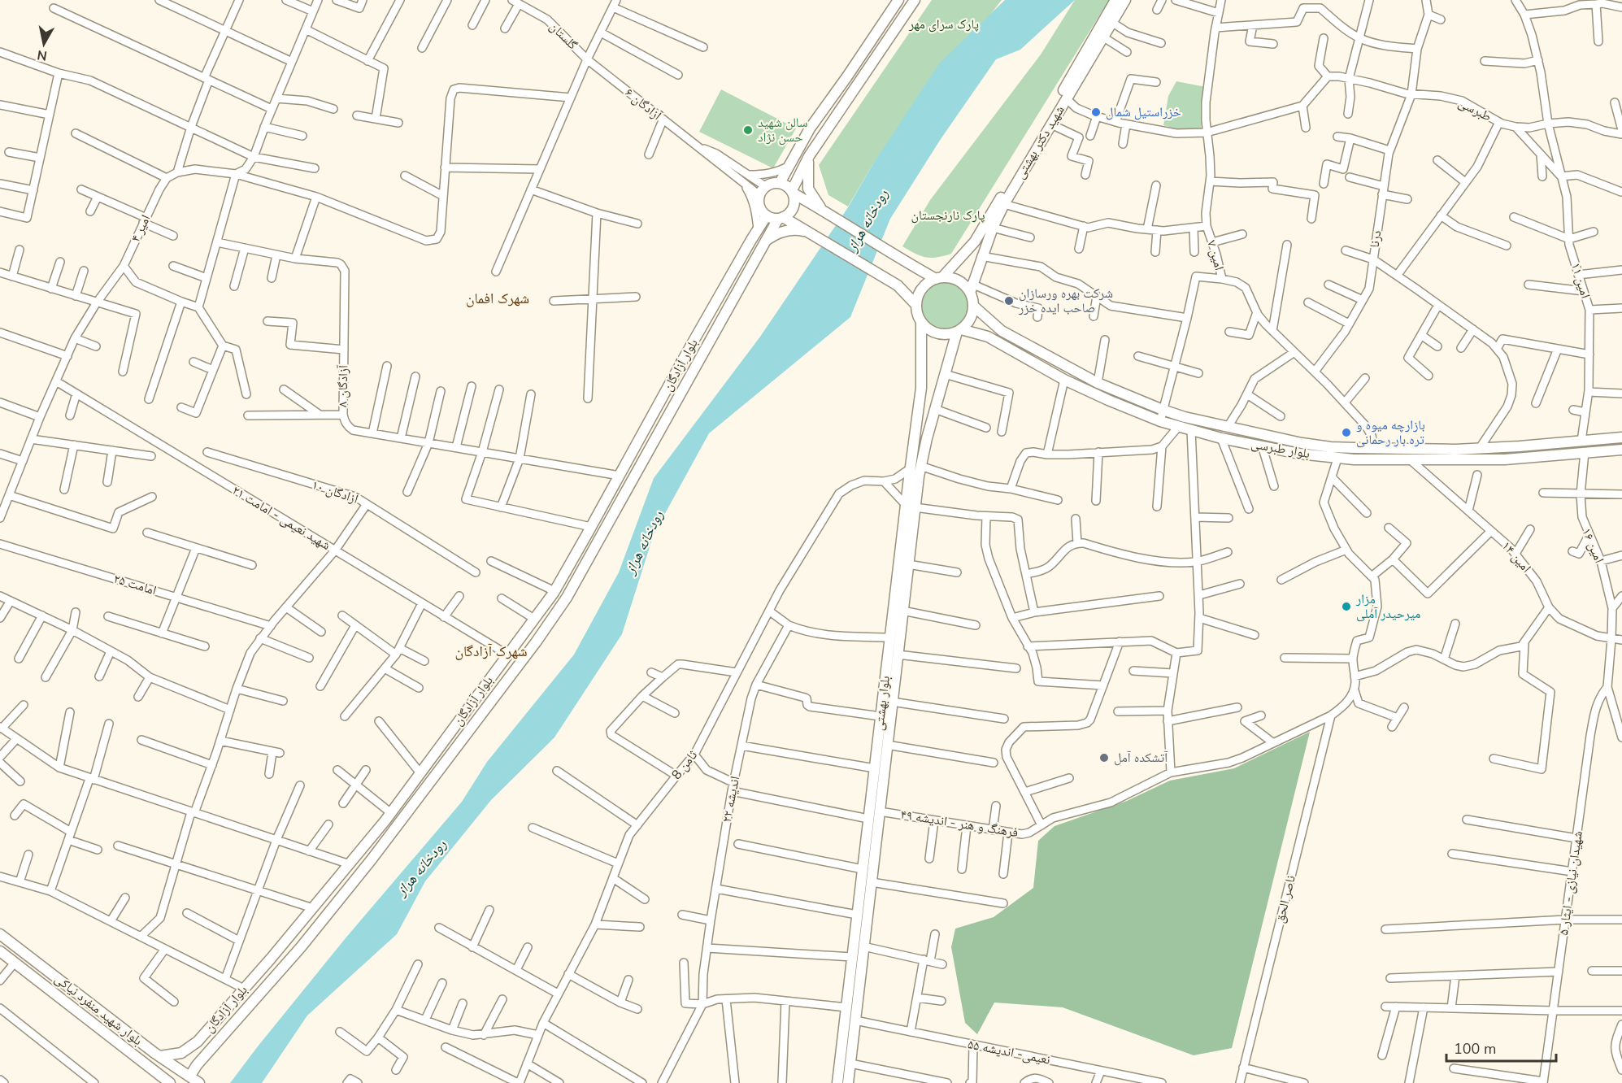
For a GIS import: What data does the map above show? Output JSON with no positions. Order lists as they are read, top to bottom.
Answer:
{
  "streets": {
    "main road": [
      "شهید دکتر بهشتی",
      "بلوار آزادگان",
      "بلوار طبرسی",
      "بلوار بهشتی",
      "بلوار شهید منفرد نیاکی"
    ],
    "street": [
      "گلستان",
      "آزادگان ۶",
      "طبرسی",
      "امیر ۴",
      "درنا",
      "امین ۷",
      "امین ۱۱",
      "آزادگان ۸",
      "آزادگان ۱۰",
      "شهید نعیمی - امامت ۲۱",
      "امین ۱۶",
      "امین ۱۴",
      "امامت ۲۵",
      "ثامن 8",
      "اندیشه ۲۲",
      "فرهنگ و هنر - اندیشه ۴۹",
      "شهیدان نیازی - ایثار ۵",
      "ناصر الحق",
      "نعیمی- اندیشه ۵۵"
    ]
  },
  "crossings": [
    ["گلستان", "آزادگان ۶"],
    ["آزادگان ۶", "بلوار آزادگان"],
    ["طبرسی", "درنا"],
    ["طبرسی", "امین ۱۱"],
    ["شهید دکتر بهشتی", "بلوار طبرسی"],
    ["شهید دکتر بهشتی", "بلوار بهشتی"],
    ["امیر ۴", "شهید نعیمی - امامت ۲۱"],
    ["درنا", "امین ۷"],
    ["امین ۷", "بلوار طبرسی"],
    ["امین ۱۱", "بلوار طبرسی"],
    ["بلوار آزادگان", "آزادگان ۸"],
    ["بلوار آزادگان", "شهید نعیمی - امامت ۲۱"],
    ["بلوار آزادگان", "بلوار شهید منفرد نیاکی"],
    ["بلوار طبرسی", "امین ۱۶"],
    ["بلوار طبرسی", "امین ۱۴"],
    ["بلوار طبرسی", "بلوار بهشتی"],
    ["امین ۱۶", "امین ۱۴"],
    ["امین ۱۶", "شهیدان نیازی - ایثار ۵"],
    ["بلوار بهشتی", "فرهنگ و هنر - اندیشه ۴۹"],
    ["بلوار بهشتی", "نعیمی- اندیشه ۵۵"],
    ["فرهنگ و هنر - اندیشه ۴۹", "ناصر الحق"]
  ],
  "districts": ["شهرک افمان", "شهرک آزادگان"],
  "water": ["رودخانه هراز"],
  "parks": ["پارک سرای مهر", "پارک نارنجستان"],
  "places": [
    "خزراستیل شمال",
    "سالن شهید حسن نژاد",
    "شرکت بهره ورسازان صاحب ایده خزر",
    "بازارچه میوه و تره بار رحمانی",
    "مزار میرحیدر آملی",
    "آتشکده آمل"
  ],
  "scale_bar": "100 m",
  "north": "bottom"
}
